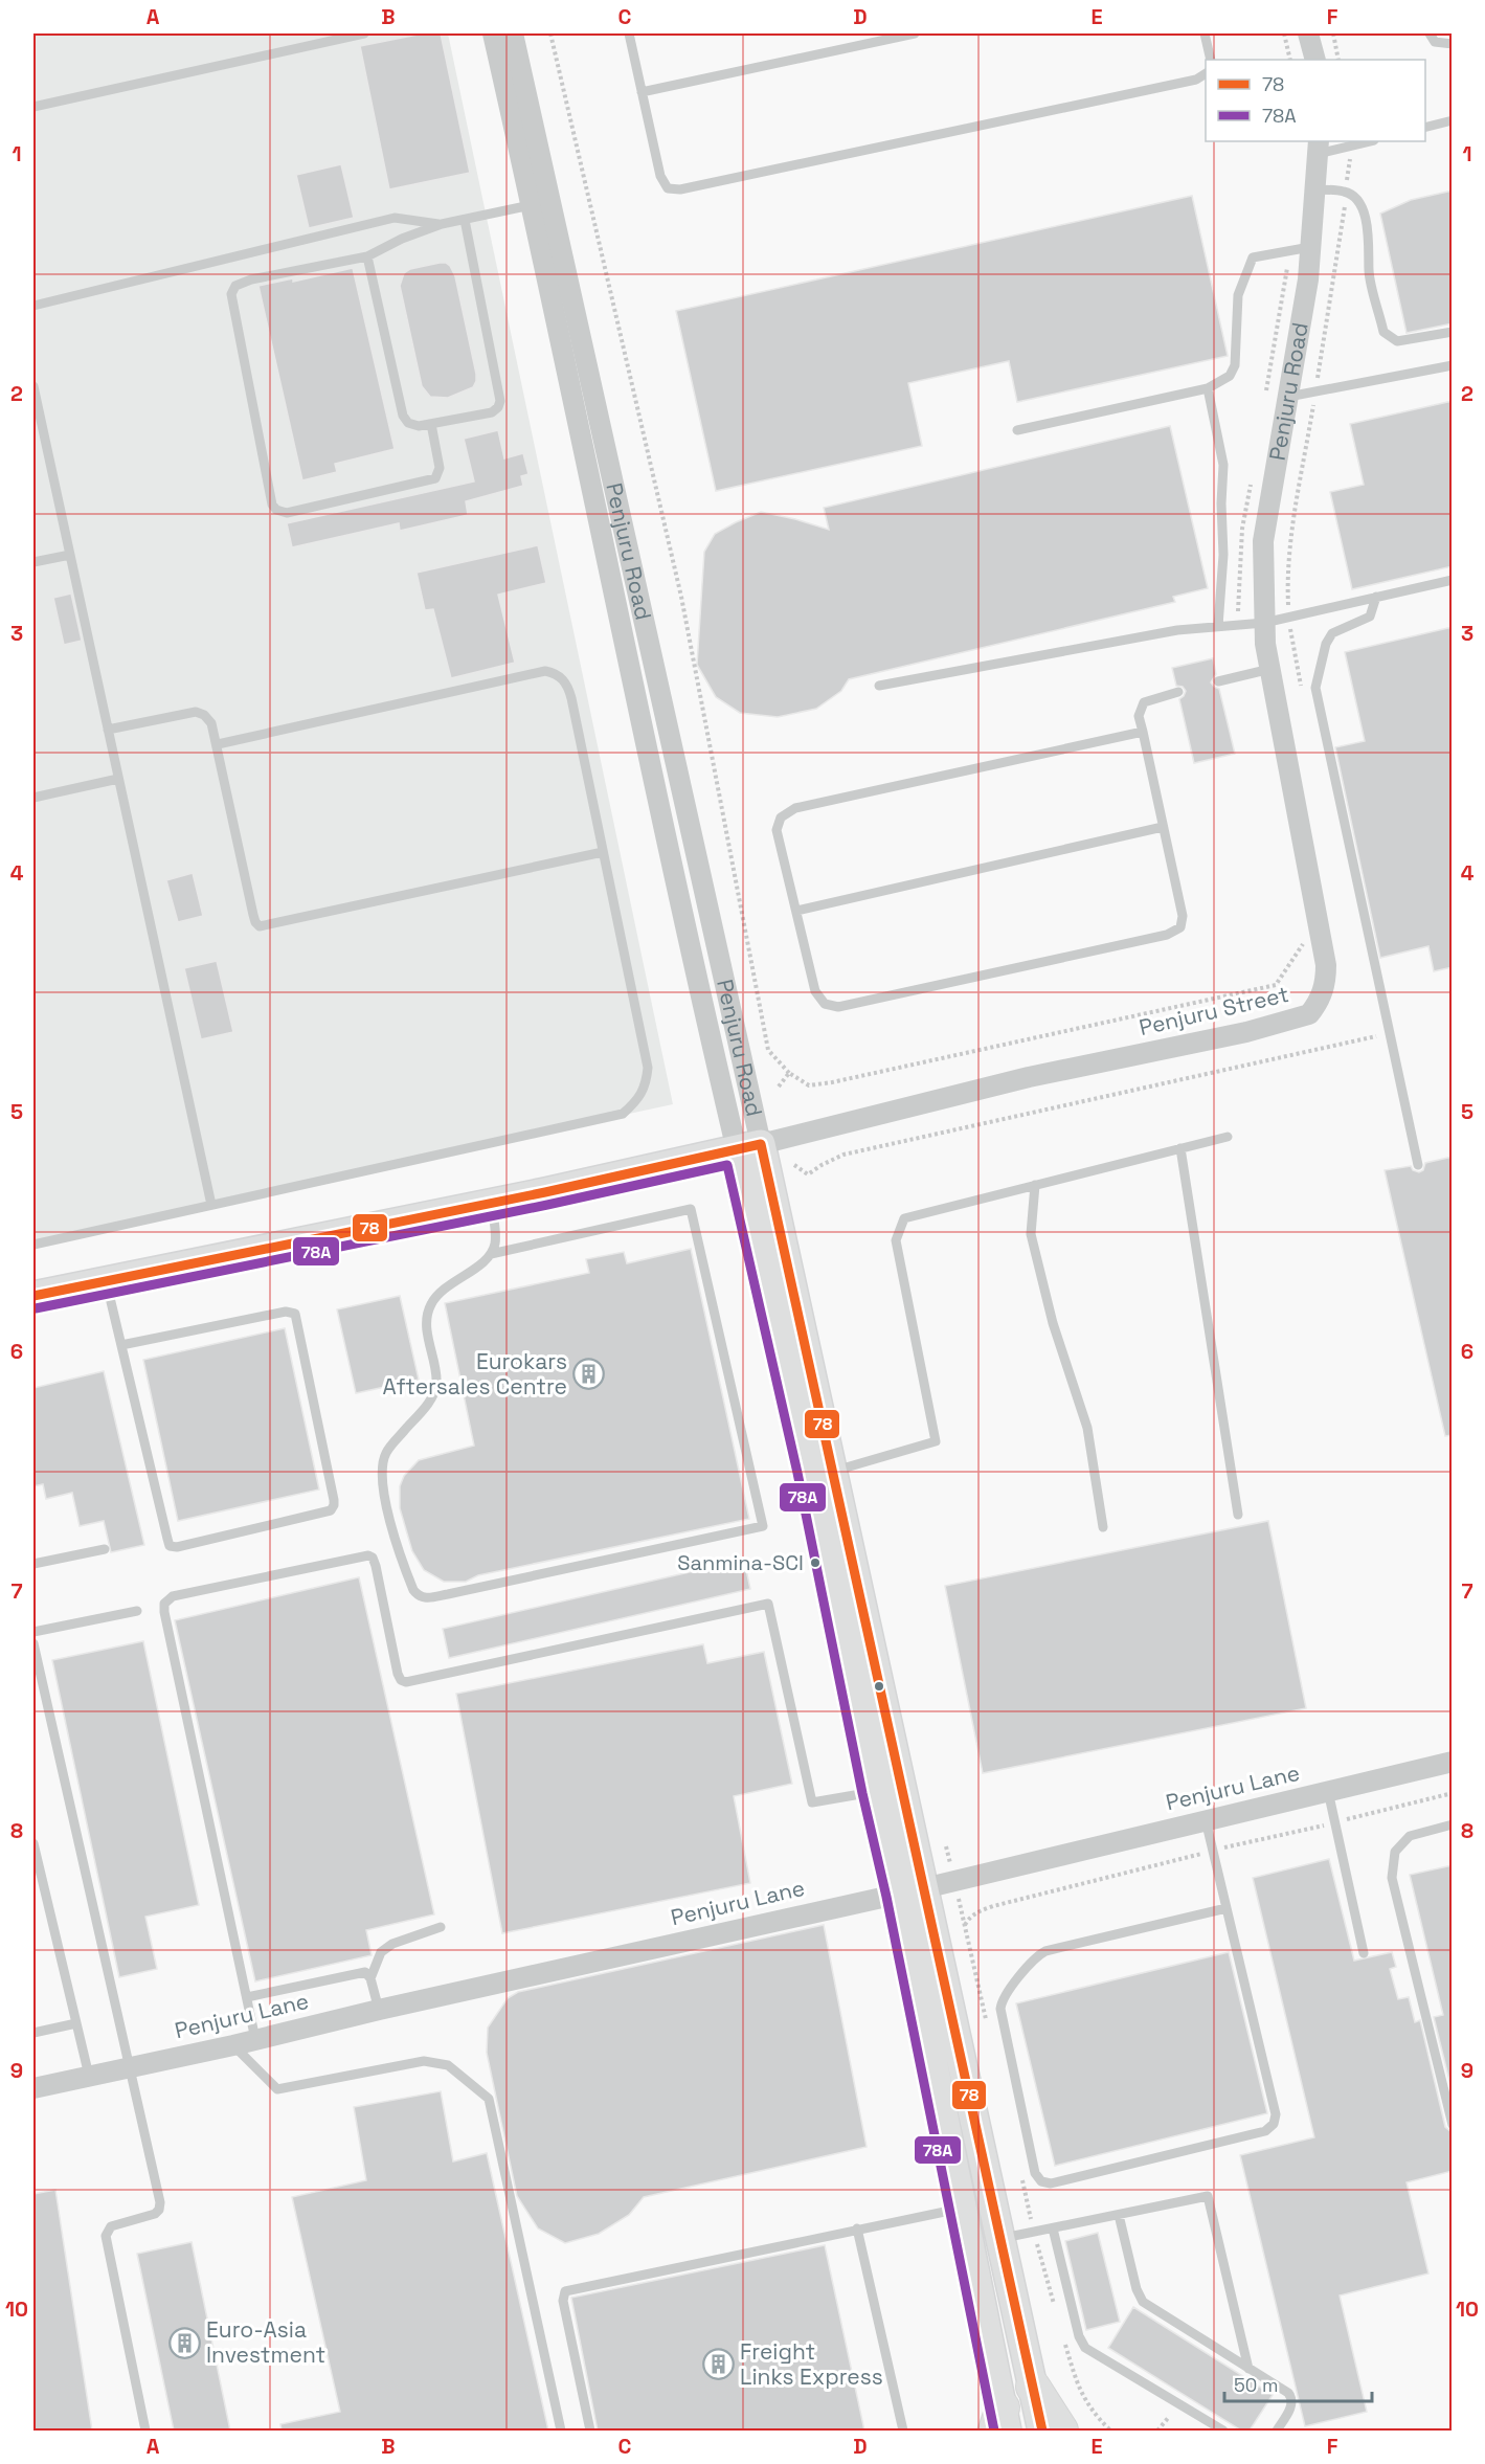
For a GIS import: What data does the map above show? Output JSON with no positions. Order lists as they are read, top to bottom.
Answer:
{
  "streets": {
    "main road": ["Penjuru Road"],
    "street": ["Penjuru Street", "Penjuru Lane"]
  },
  "crossings": [
    ["Penjuru Road", "Penjuru Street"],
    ["Penjuru Road", "Penjuru Lane"]
  ],
  "places": {
    "building": ["Eurokars Aftersales Centre", "Euro-Asia Investment", "Freight Links Express"],
    "other": ["Sanmina-SCI"]
  },
  "lines": ["transit line 78", "transit line 78A"],
  "legend": ["78", "78A"],
  "scale_bar": "50 m",
  "grid": {
    "columns": [
      "A",
      "B",
      "C",
      "D",
      "E",
      "F"
    ],
    "rows": [
      "1",
      "2",
      "3",
      "4",
      "5",
      "6",
      "7",
      "8",
      "9",
      "10"
    ]
  }
}
